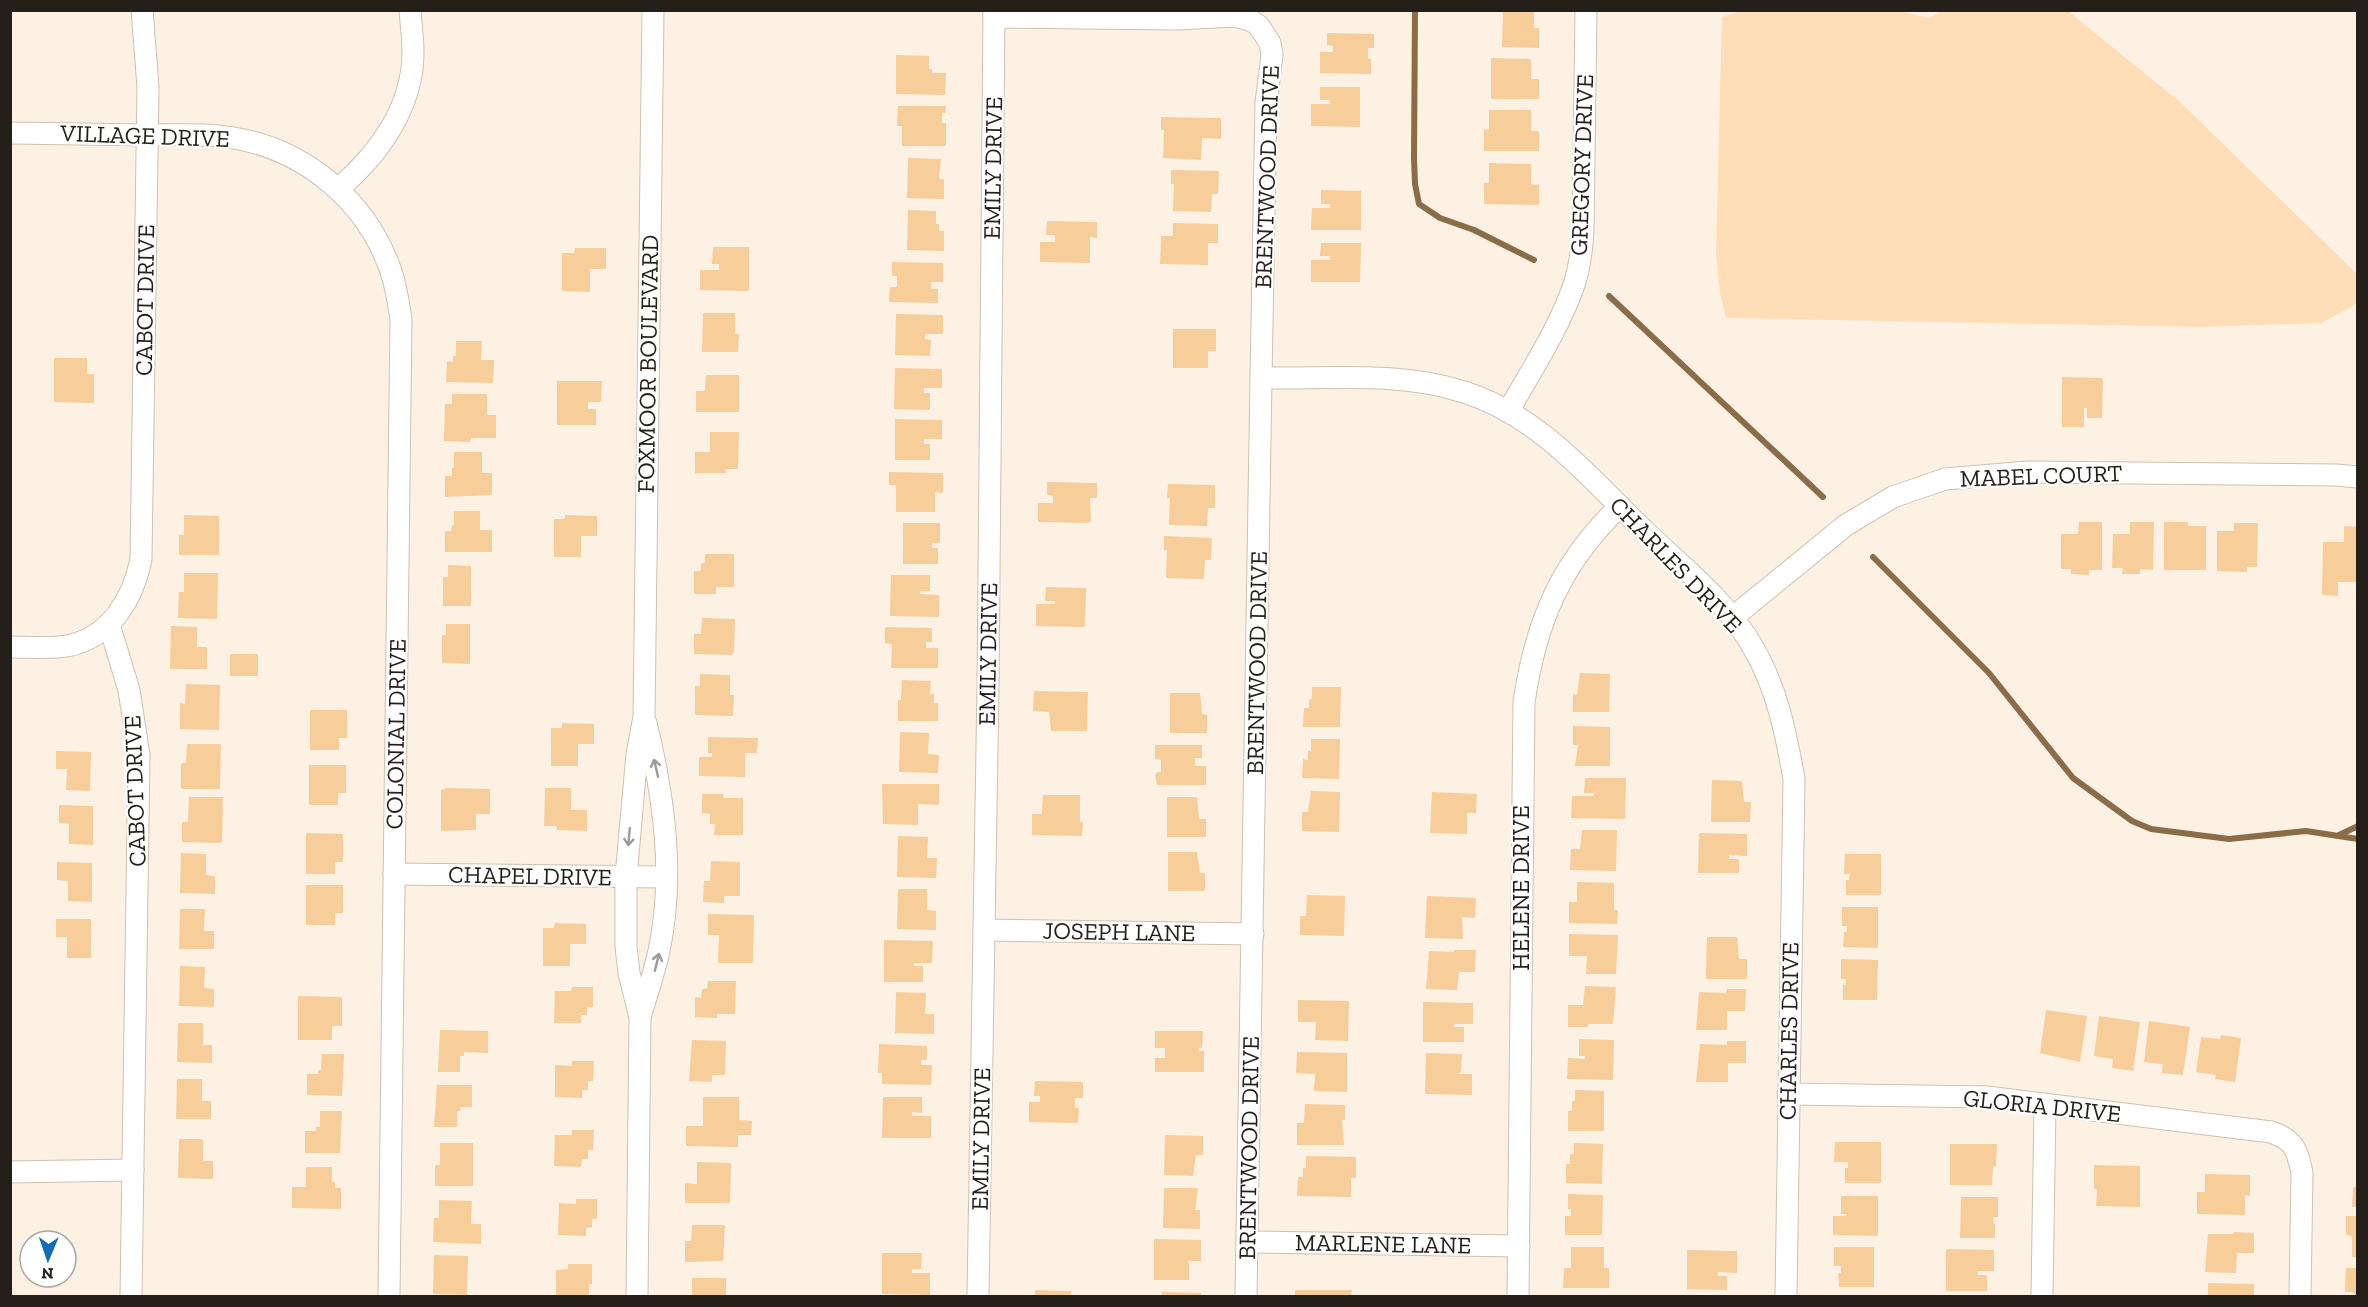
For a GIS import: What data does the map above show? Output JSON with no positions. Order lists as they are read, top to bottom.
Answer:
{
  "streets": {
    "street": [
      "VILLAGE DRIVE",
      "GREGORY DRIVE",
      "EMILY DRIVE",
      "BRENTWOOD DRIVE",
      "CABOT DRIVE",
      "FOXMOOR BOULEVARD",
      "MABEL COURT",
      "CHARLES DRIVE",
      "COLONIAL DRIVE",
      "CHAPEL DRIVE",
      "HELENE DRIVE",
      "JOSEPH LANE",
      "GLORIA DRIVE",
      "MARLENE LANE"
    ]
  },
  "crossings": [
    ["VILLAGE DRIVE", "CABOT DRIVE"],
    ["VILLAGE DRIVE", "COLONIAL DRIVE"],
    ["GREGORY DRIVE", "CHARLES DRIVE"],
    ["EMILY DRIVE", "BRENTWOOD DRIVE"],
    ["EMILY DRIVE", "JOSEPH LANE"],
    ["BRENTWOOD DRIVE", "CHARLES DRIVE"],
    ["BRENTWOOD DRIVE", "JOSEPH LANE"],
    ["BRENTWOOD DRIVE", "MARLENE LANE"],
    ["FOXMOOR BOULEVARD", "CHAPEL DRIVE"],
    ["MABEL COURT", "CHARLES DRIVE"],
    ["CHARLES DRIVE", "HELENE DRIVE"],
    ["CHARLES DRIVE", "GLORIA DRIVE"],
    ["COLONIAL DRIVE", "CHAPEL DRIVE"],
    ["HELENE DRIVE", "MARLENE LANE"]
  ],
  "north": "bottom"
}
